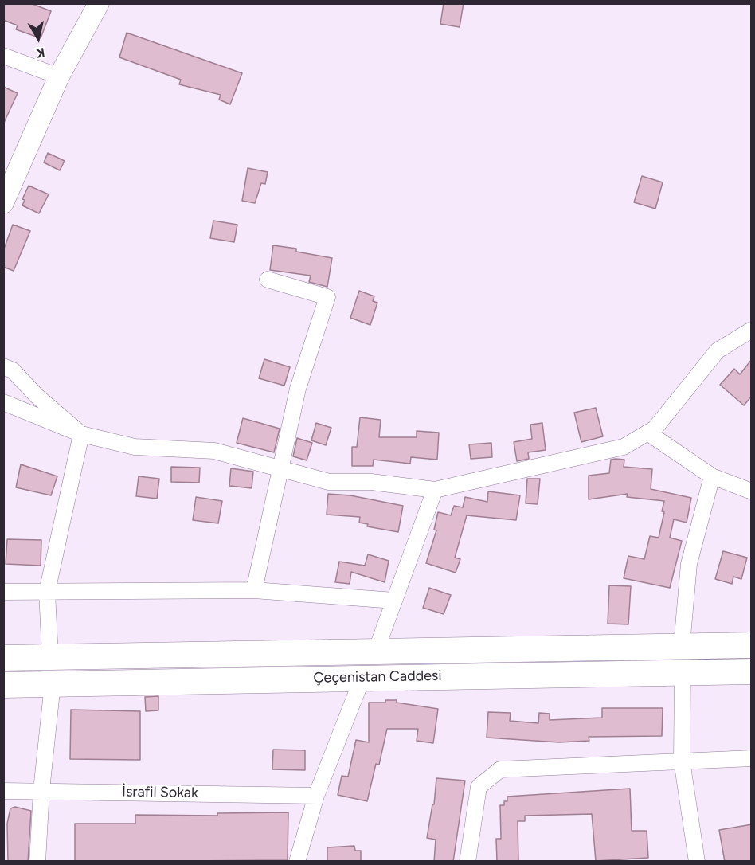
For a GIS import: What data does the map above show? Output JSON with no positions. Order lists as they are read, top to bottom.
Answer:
{
  "streets": {
    "main road": ["Çeçenistan Caddesi"],
    "street": ["İsrafil Sokak"]
  },
  "north": "bottom"
}
